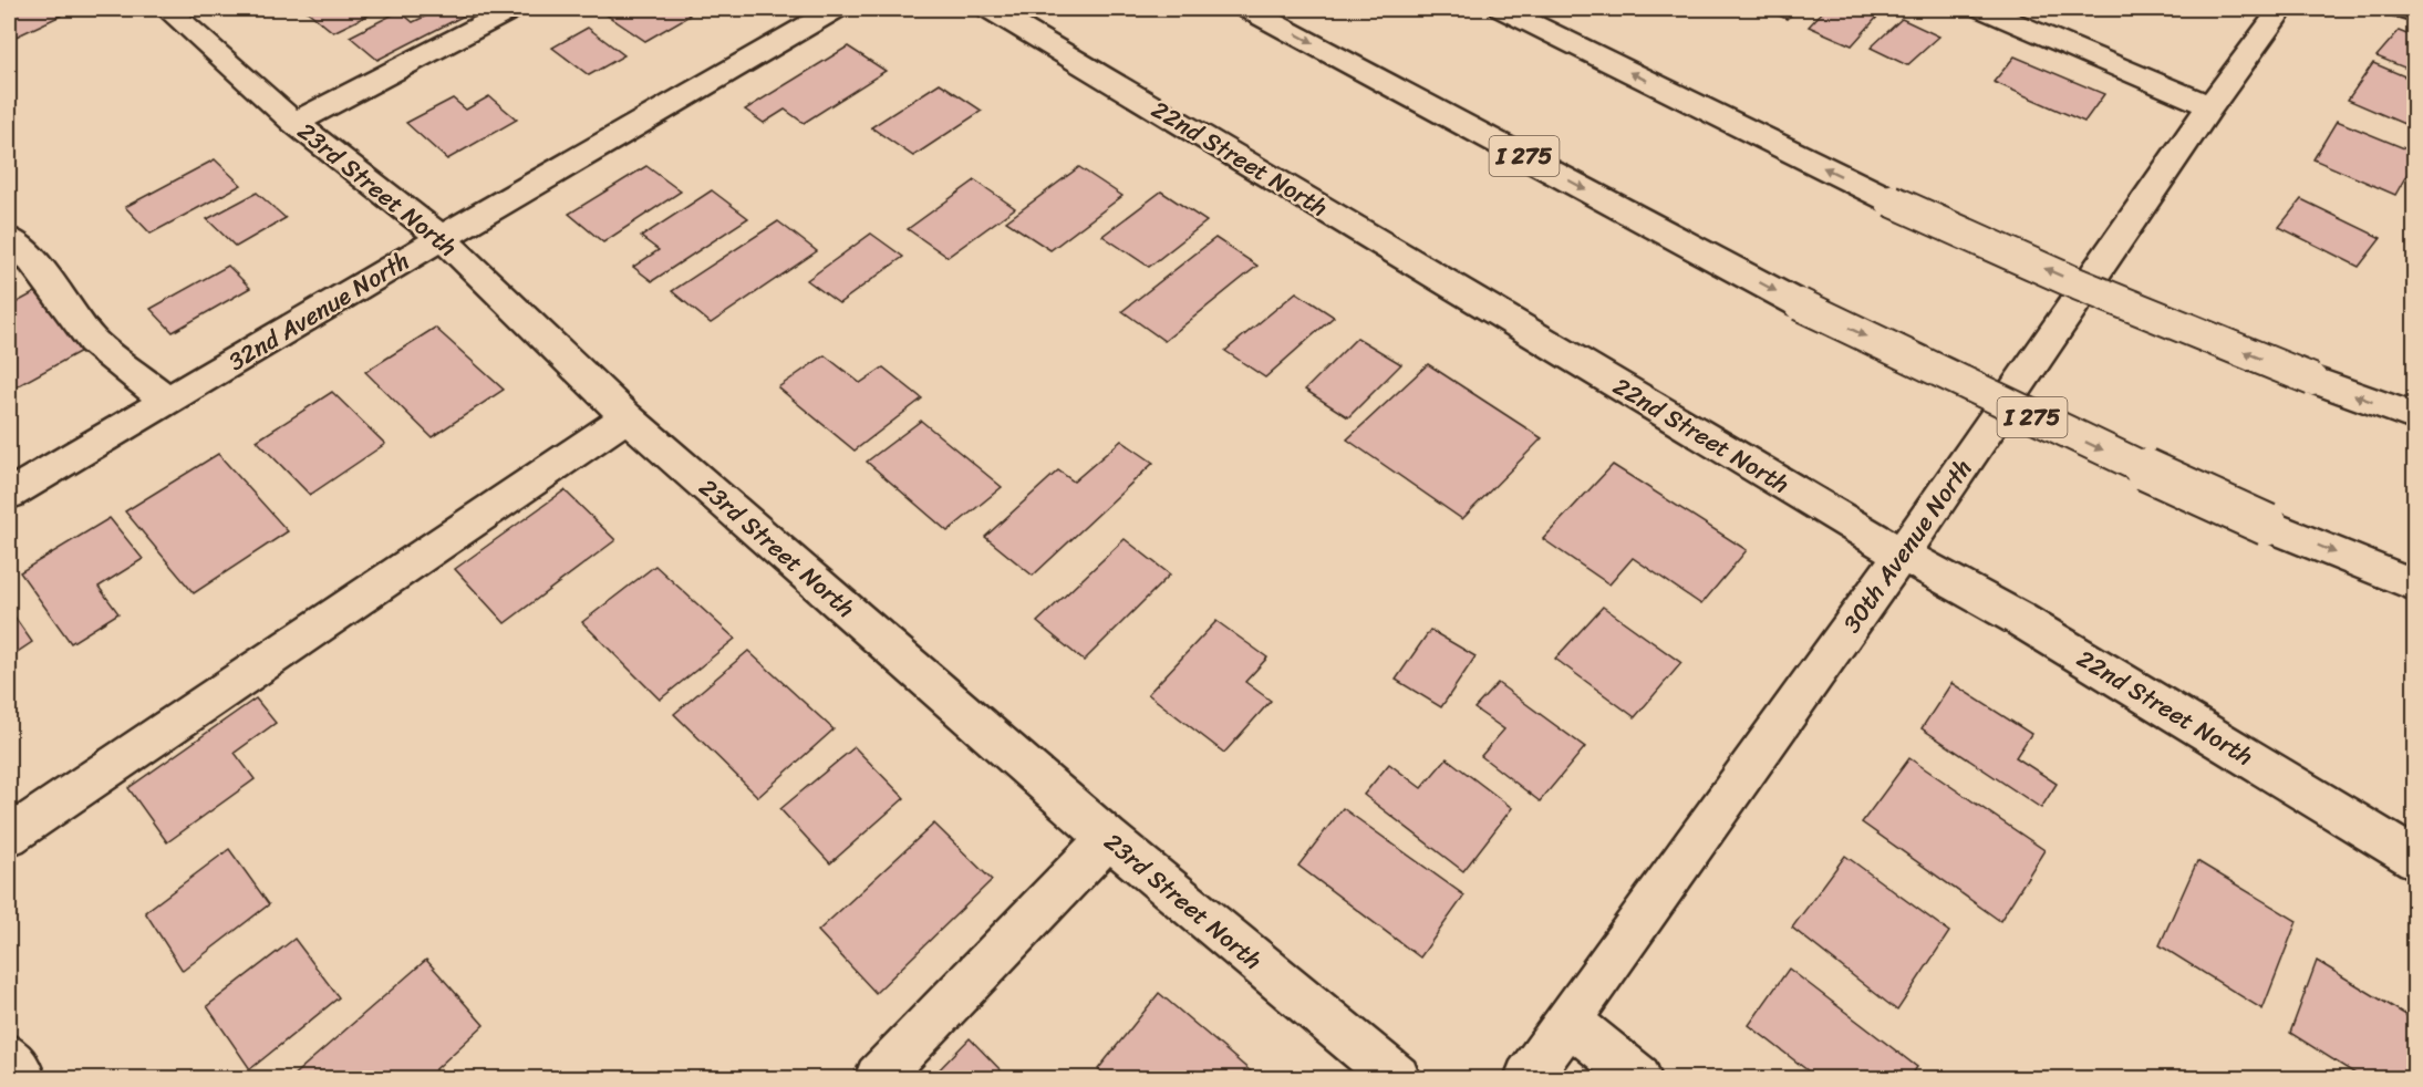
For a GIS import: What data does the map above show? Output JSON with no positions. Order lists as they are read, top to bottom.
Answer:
{
  "streets": {
    "main road": [
      "I 275",
      "22nd Street North",
      "23rd Street North",
      "32nd Avenue North",
      "30th Avenue North"
    ]
  },
  "crossings": [
    ["22nd Street North", "30th Avenue North"],
    ["23rd Street North", "32nd Avenue North"]
  ]
}
